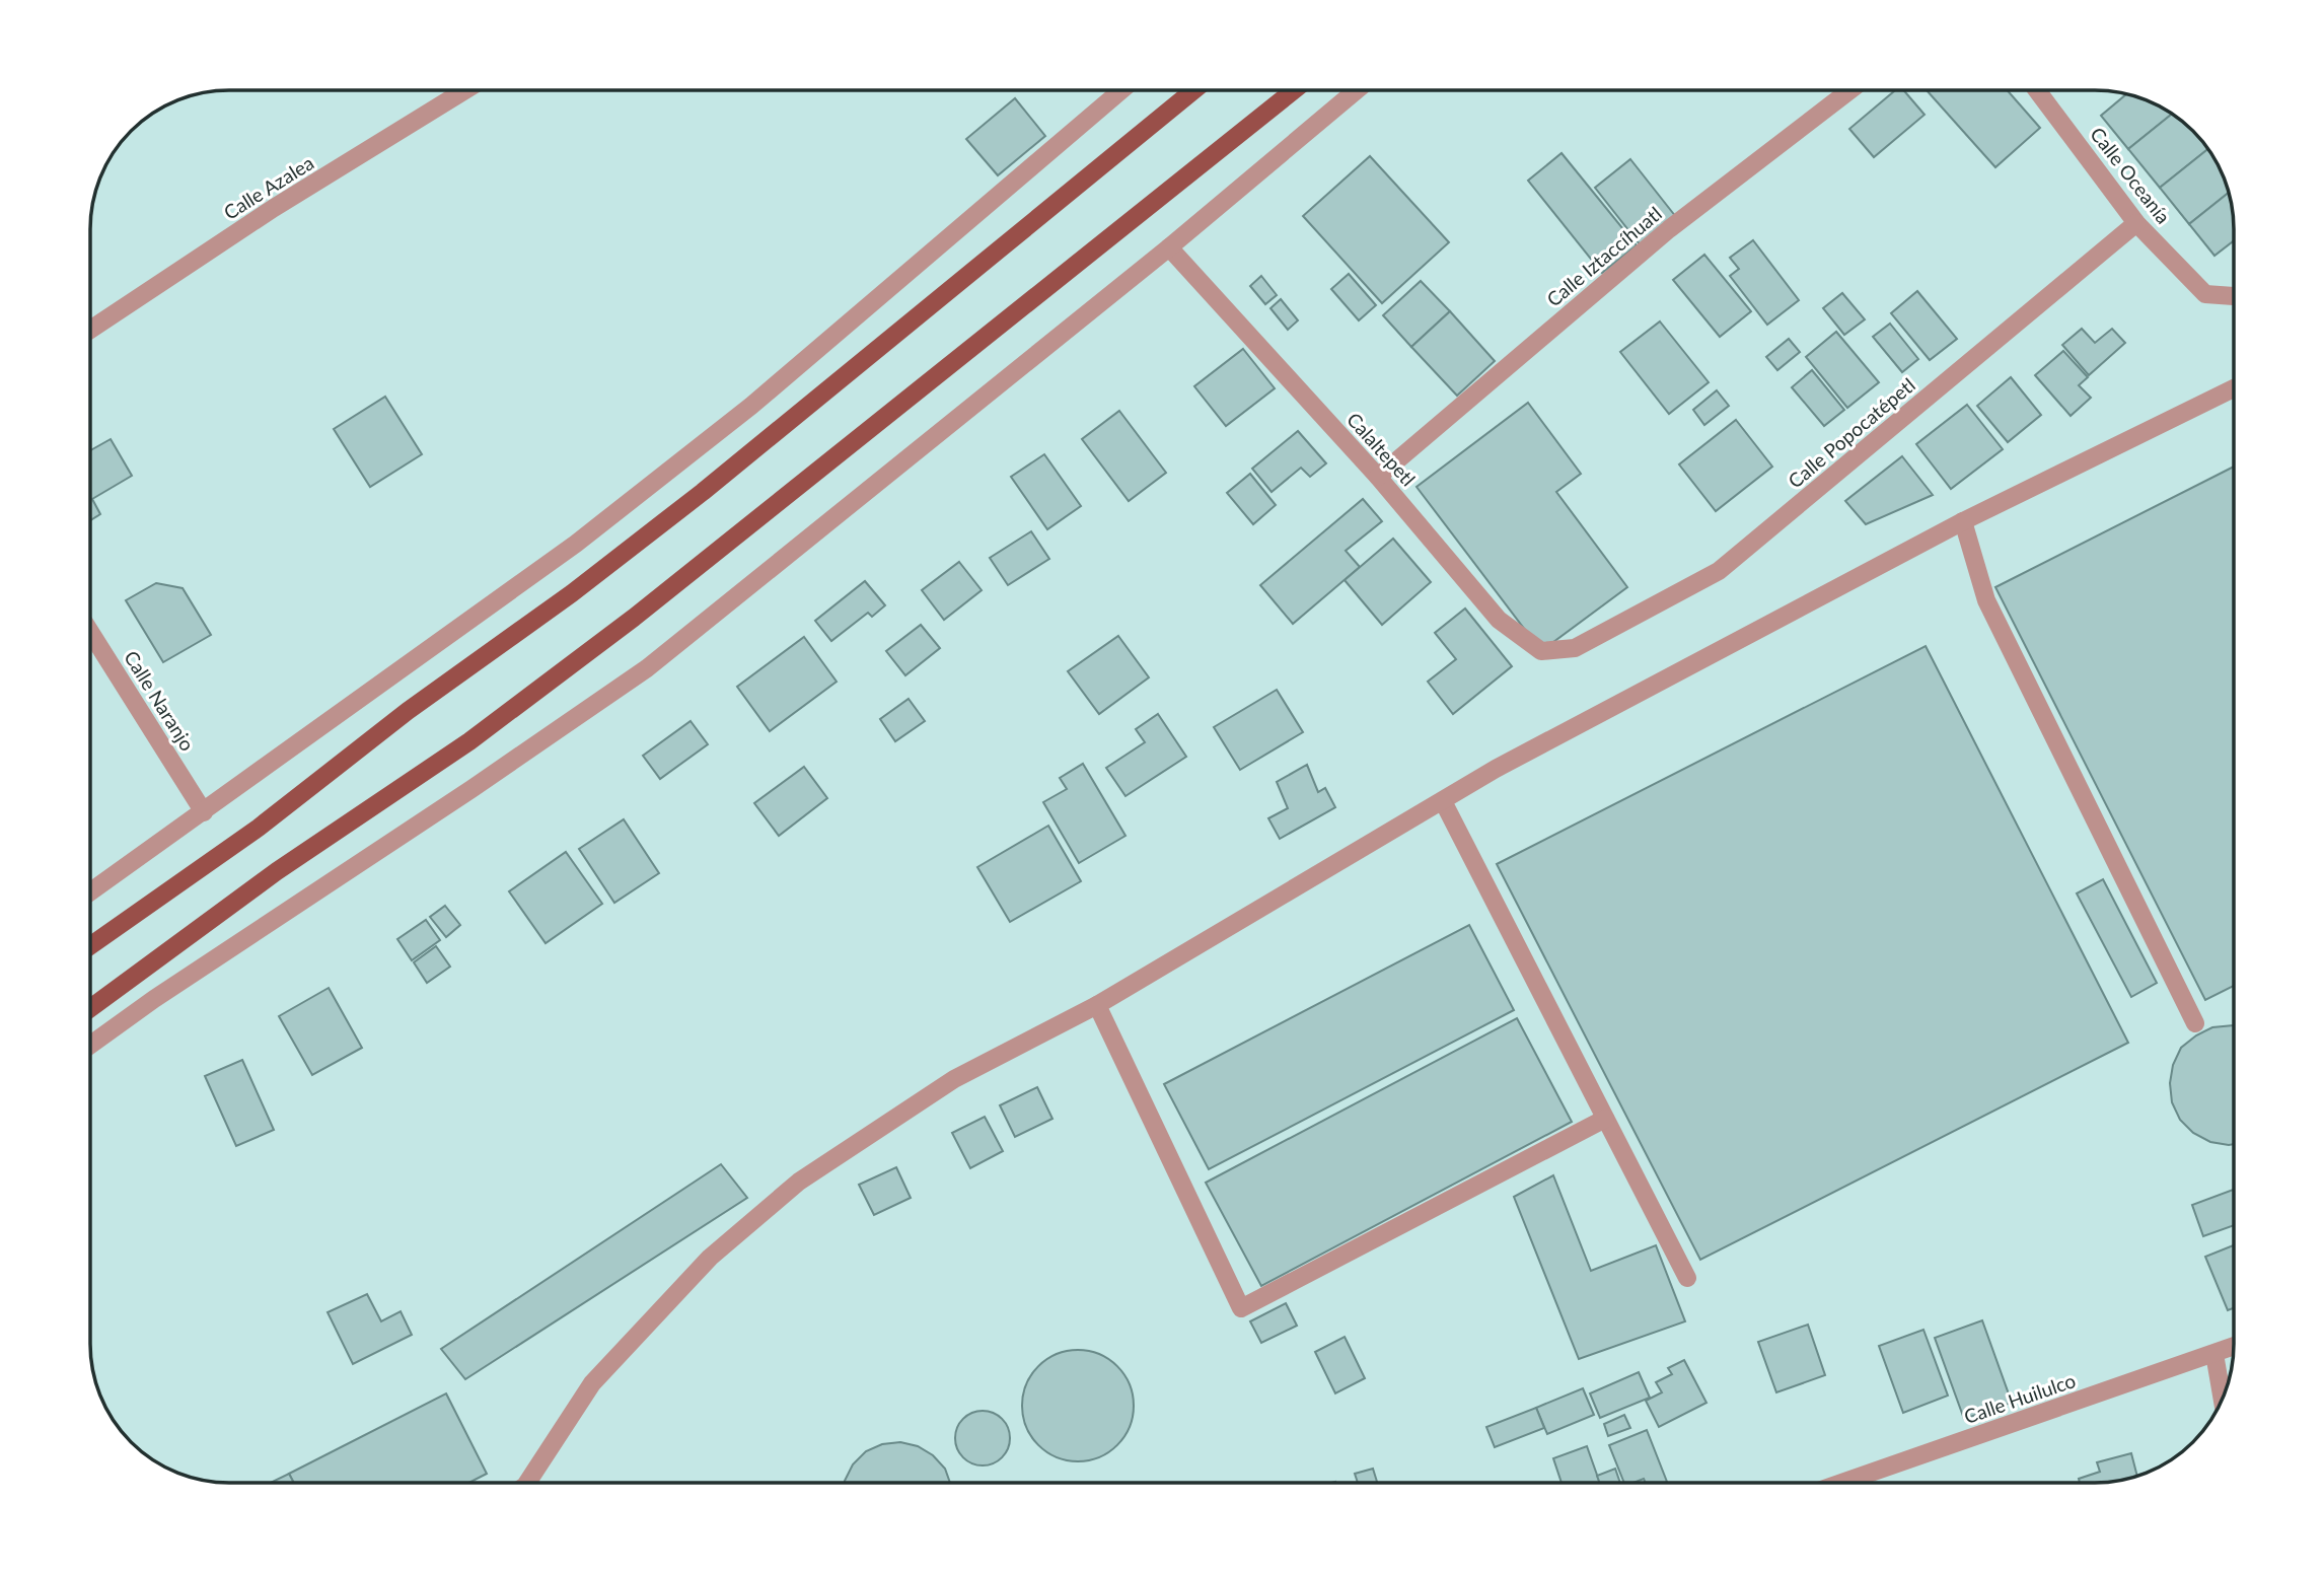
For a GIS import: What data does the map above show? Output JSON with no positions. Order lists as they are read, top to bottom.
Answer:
{
  "streets": {
    "street": [
      "Calle Oceanía",
      "Calle Azalea",
      "Calle Iztaccíhuatl",
      "Calle Popocatépetl",
      "Calaltepetl",
      "Calle Naranjo",
      "Calle Huilulco"
    ]
  },
  "crossings": [
    ["Calle Oceanía", "Calle Popocatépetl"],
    ["Calle Iztaccíhuatl", "Calaltepetl"],
    ["Calle Popocatépetl", "Calaltepetl"]
  ]
}
